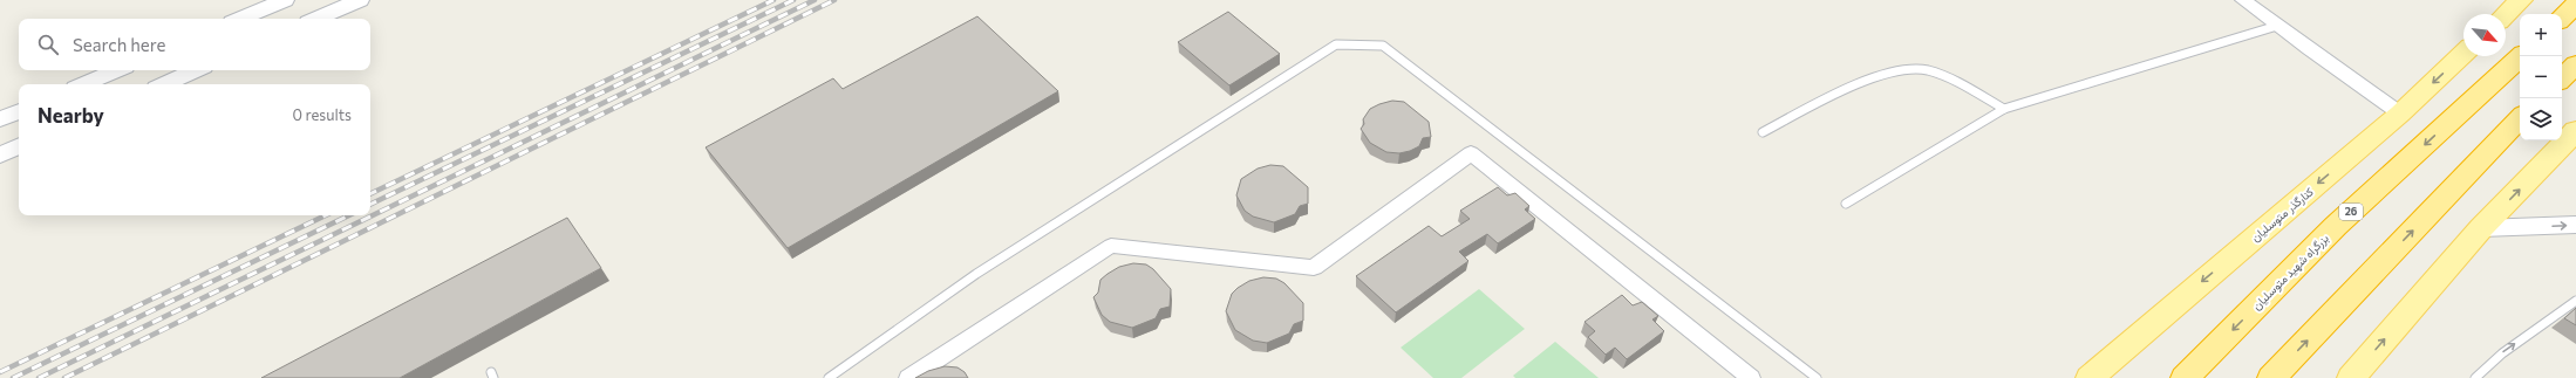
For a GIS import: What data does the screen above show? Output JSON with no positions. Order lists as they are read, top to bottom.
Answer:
{
  "streets": {
    "highway": ["26", "بزرگراه شهید متوسلیان"],
    "main road": ["کنارگذر متوسلیان"]
  },
  "north": "bottom right",
  "page": {
    "map_buttons": ["+", "−"],
    "search": "Search here",
    "heading": ["Nearby", "0 results"]
  }
}
